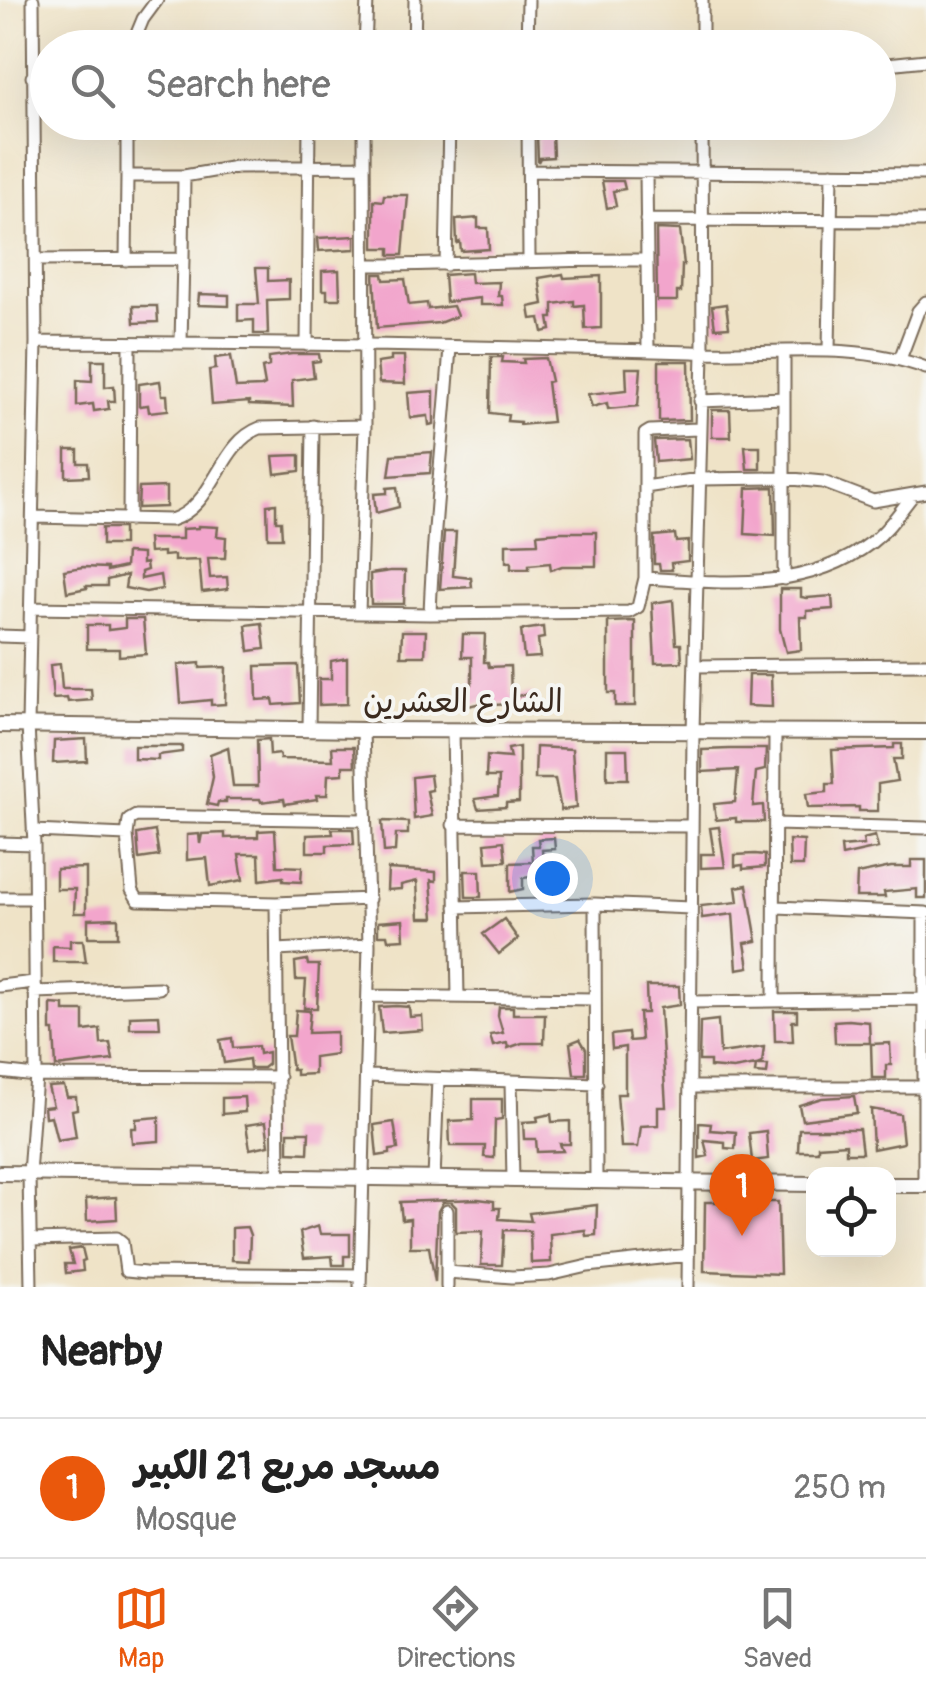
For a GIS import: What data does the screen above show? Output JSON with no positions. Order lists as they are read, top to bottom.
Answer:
{
  "streets": {
    "street": ["الشارع العشرين"]
  },
  "page": {
    "search": "Search here",
    "pins": "1",
    "heading": "Nearby",
    "list": [
      {
        "mark": "1",
        "name": "مسجد مربع 21 الكبير",
        "note": "Mosque",
        "value": "250 m"
      }
    ],
    "nav": ["Map", "Directions", "Saved"]
  }
}
